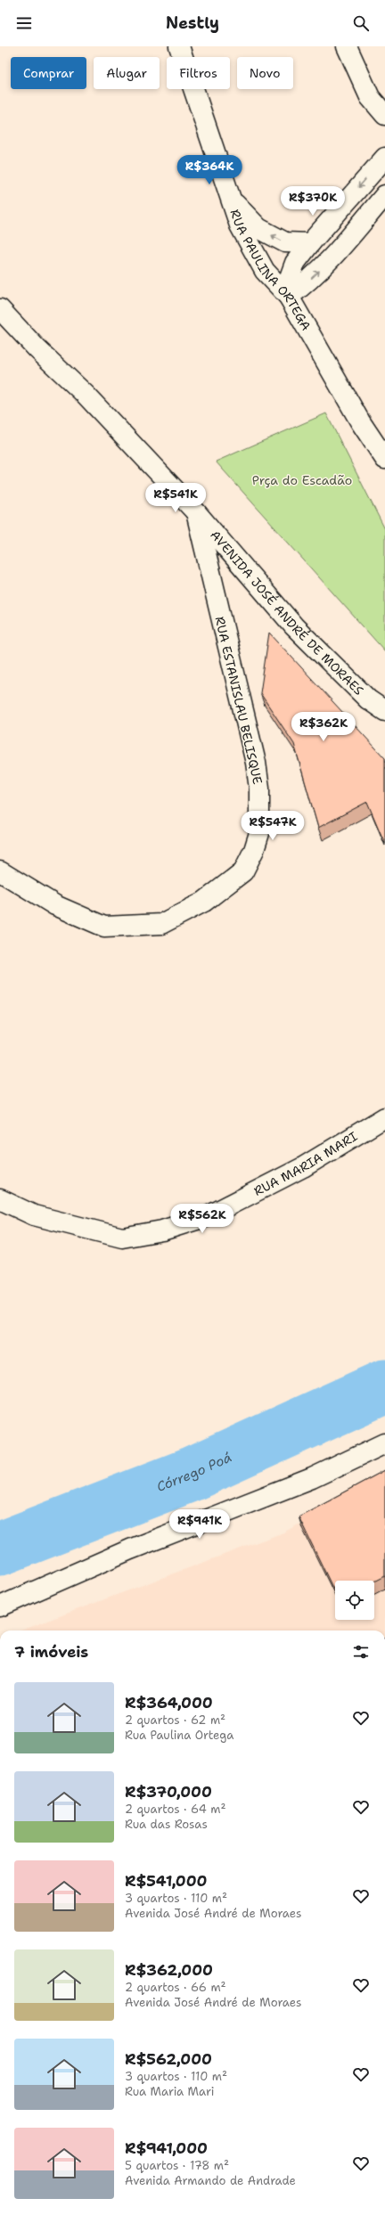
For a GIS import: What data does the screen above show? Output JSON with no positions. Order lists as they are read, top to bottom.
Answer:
{
  "streets": {
    "street": [
      "RUA PAULINA ORTEGA",
      "AVENIDA JOSÉ ANDRÉ DE MORAES",
      "RUA ESTANISLAU BELISQUE",
      "RUA MARIA MARI"
    ]
  },
  "crossings": [
    ["AVENIDA JOSÉ ANDRÉ DE MORAES", "RUA ESTANISLAU BELISQUE"]
  ],
  "water": ["Córrego Poá"],
  "parks": ["Prça do Escadão"],
  "page": {
    "header": "Nestly",
    "chip": [
      "Comprar",
      "Alugar",
      "Filtros",
      "Novo"
    ],
    "price": [
      "R$364K",
      "R$370K",
      "R$541K",
      "R$362K",
      "R$547K",
      "R$562K",
      "R$941K"
    ],
    "heading": "7 imóveis",
    "list": [
      {
        "name": "R$364,000",
        "note": "2 quartos · 62 m² · Rua Paulina Ortega"
      },
      {
        "name": "R$370,000",
        "note": "2 quartos · 64 m² · Rua das Rosas"
      },
      {
        "name": "R$541,000",
        "note": "3 quartos · 110 m² · Avenida José André de Moraes"
      },
      {
        "name": "R$362,000",
        "note": "2 quartos · 66 m² · Avenida José André de Moraes"
      },
      {
        "name": "R$562,000",
        "note": "3 quartos · 110 m² · Rua Maria Mari"
      },
      {
        "name": "R$941,000",
        "note": "5 quartos · 178 m² · Avenida Armando de Andrade"
      }
    ]
  }
}
